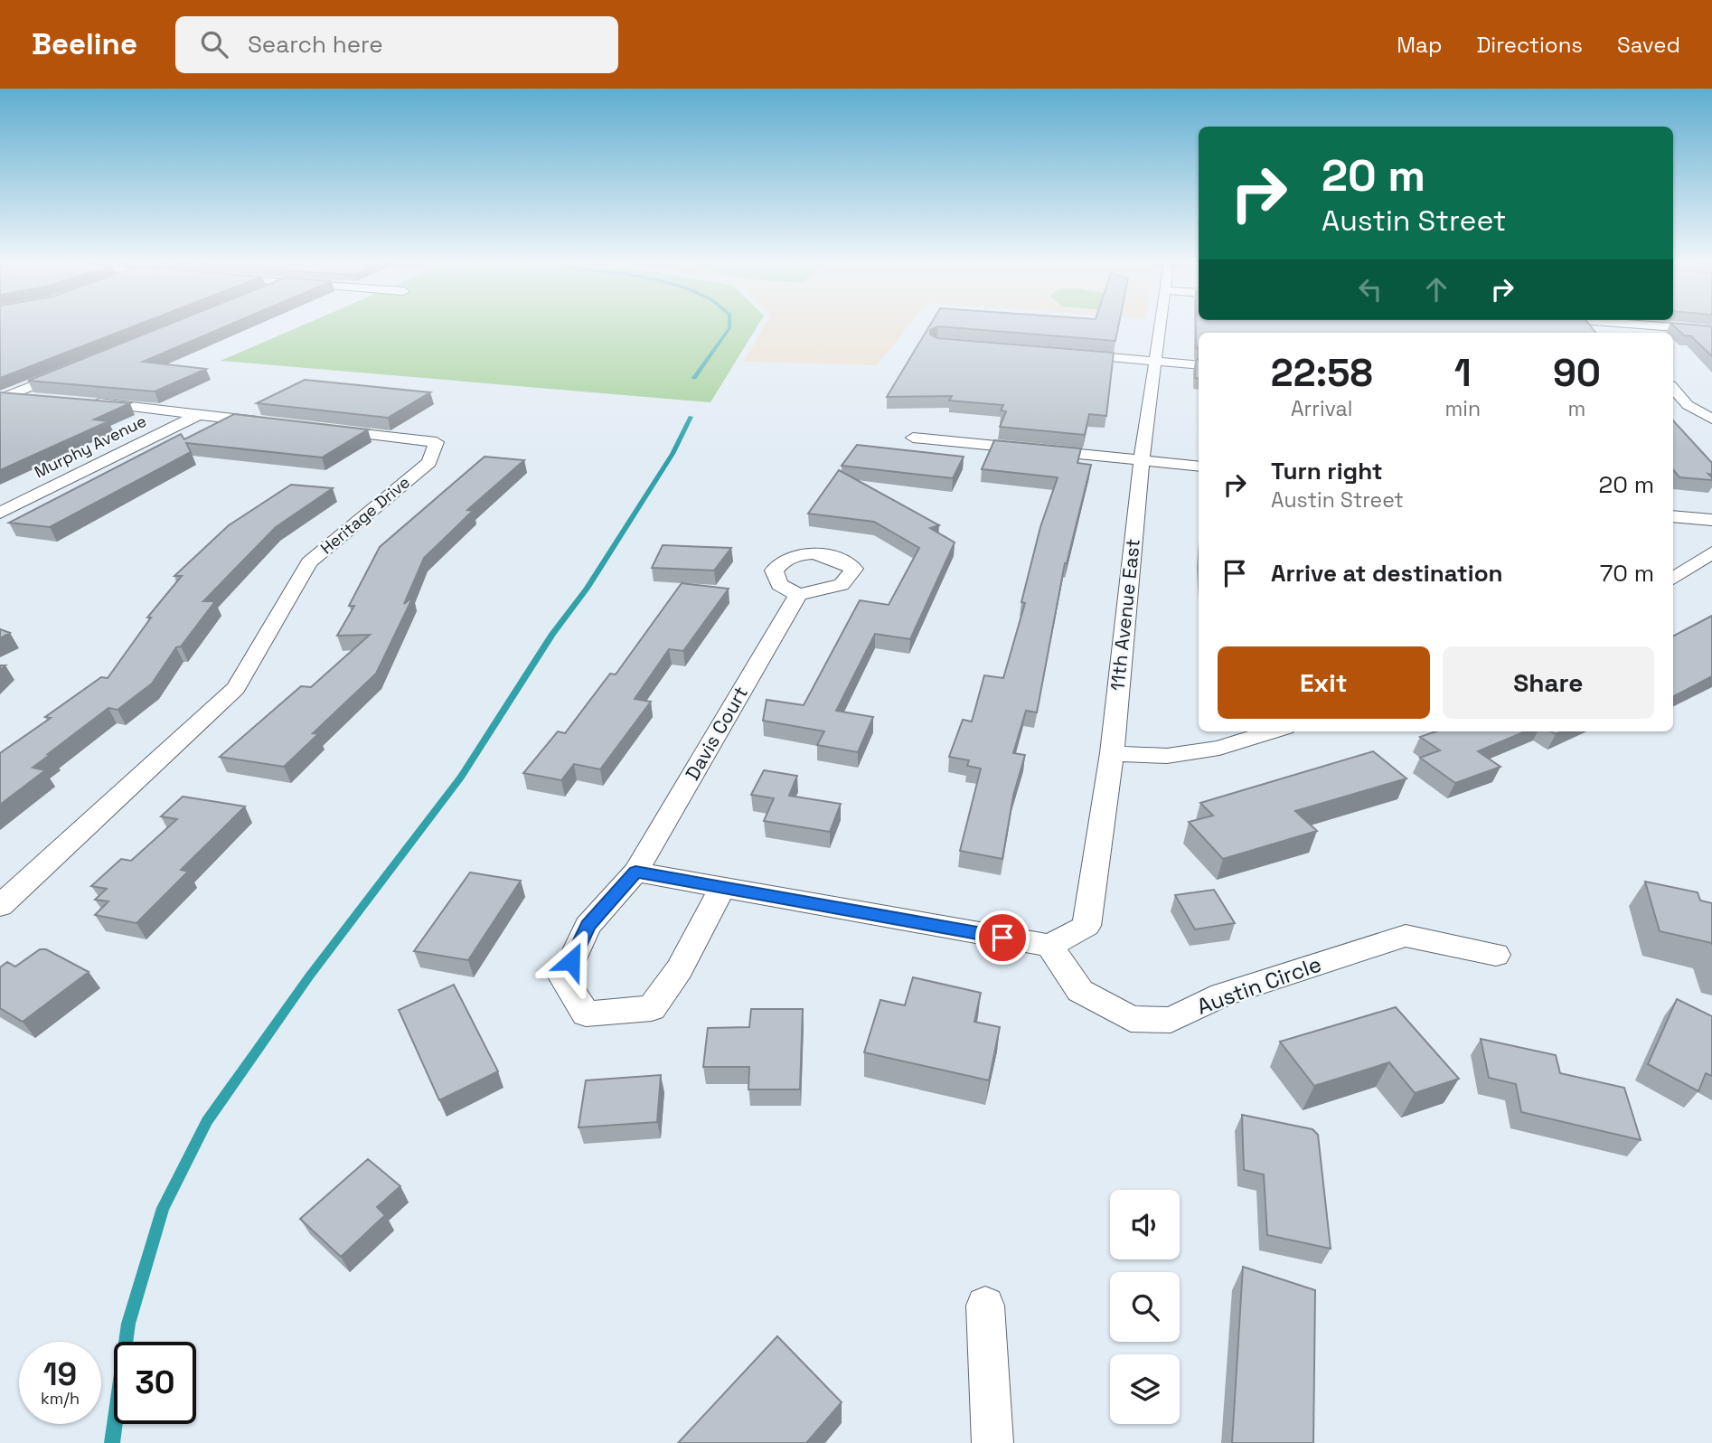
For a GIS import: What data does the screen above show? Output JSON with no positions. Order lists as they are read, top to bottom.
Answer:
{
  "streets": {
    "street": [
      "Murphy Avenue",
      "Heritage Drive",
      "11th Avenue East",
      "Davis Court",
      "Austin Circle"
    ]
  },
  "crossings": [
    ["11th Avenue East", "Austin Circle"]
  ],
  "page": {
    "header": "Beeline",
    "search": "Search here",
    "nav": ["Map", "Directions", "Saved"],
    "turn": ["20 m", "Austin Street"],
    "eta": [
      "22:58",
      "Arrival",
      "1",
      "min",
      "90",
      "m"
    ],
    "list": [
      {
        "name": "Turn right",
        "note": "Austin Street",
        "value": "20 m"
      },
      {
        "name": "Arrive at destination",
        "value": "70 m"
      }
    ],
    "buttons": ["Exit", "Share"],
    "speed": "19 km/h",
    "limit": "30"
  }
}
